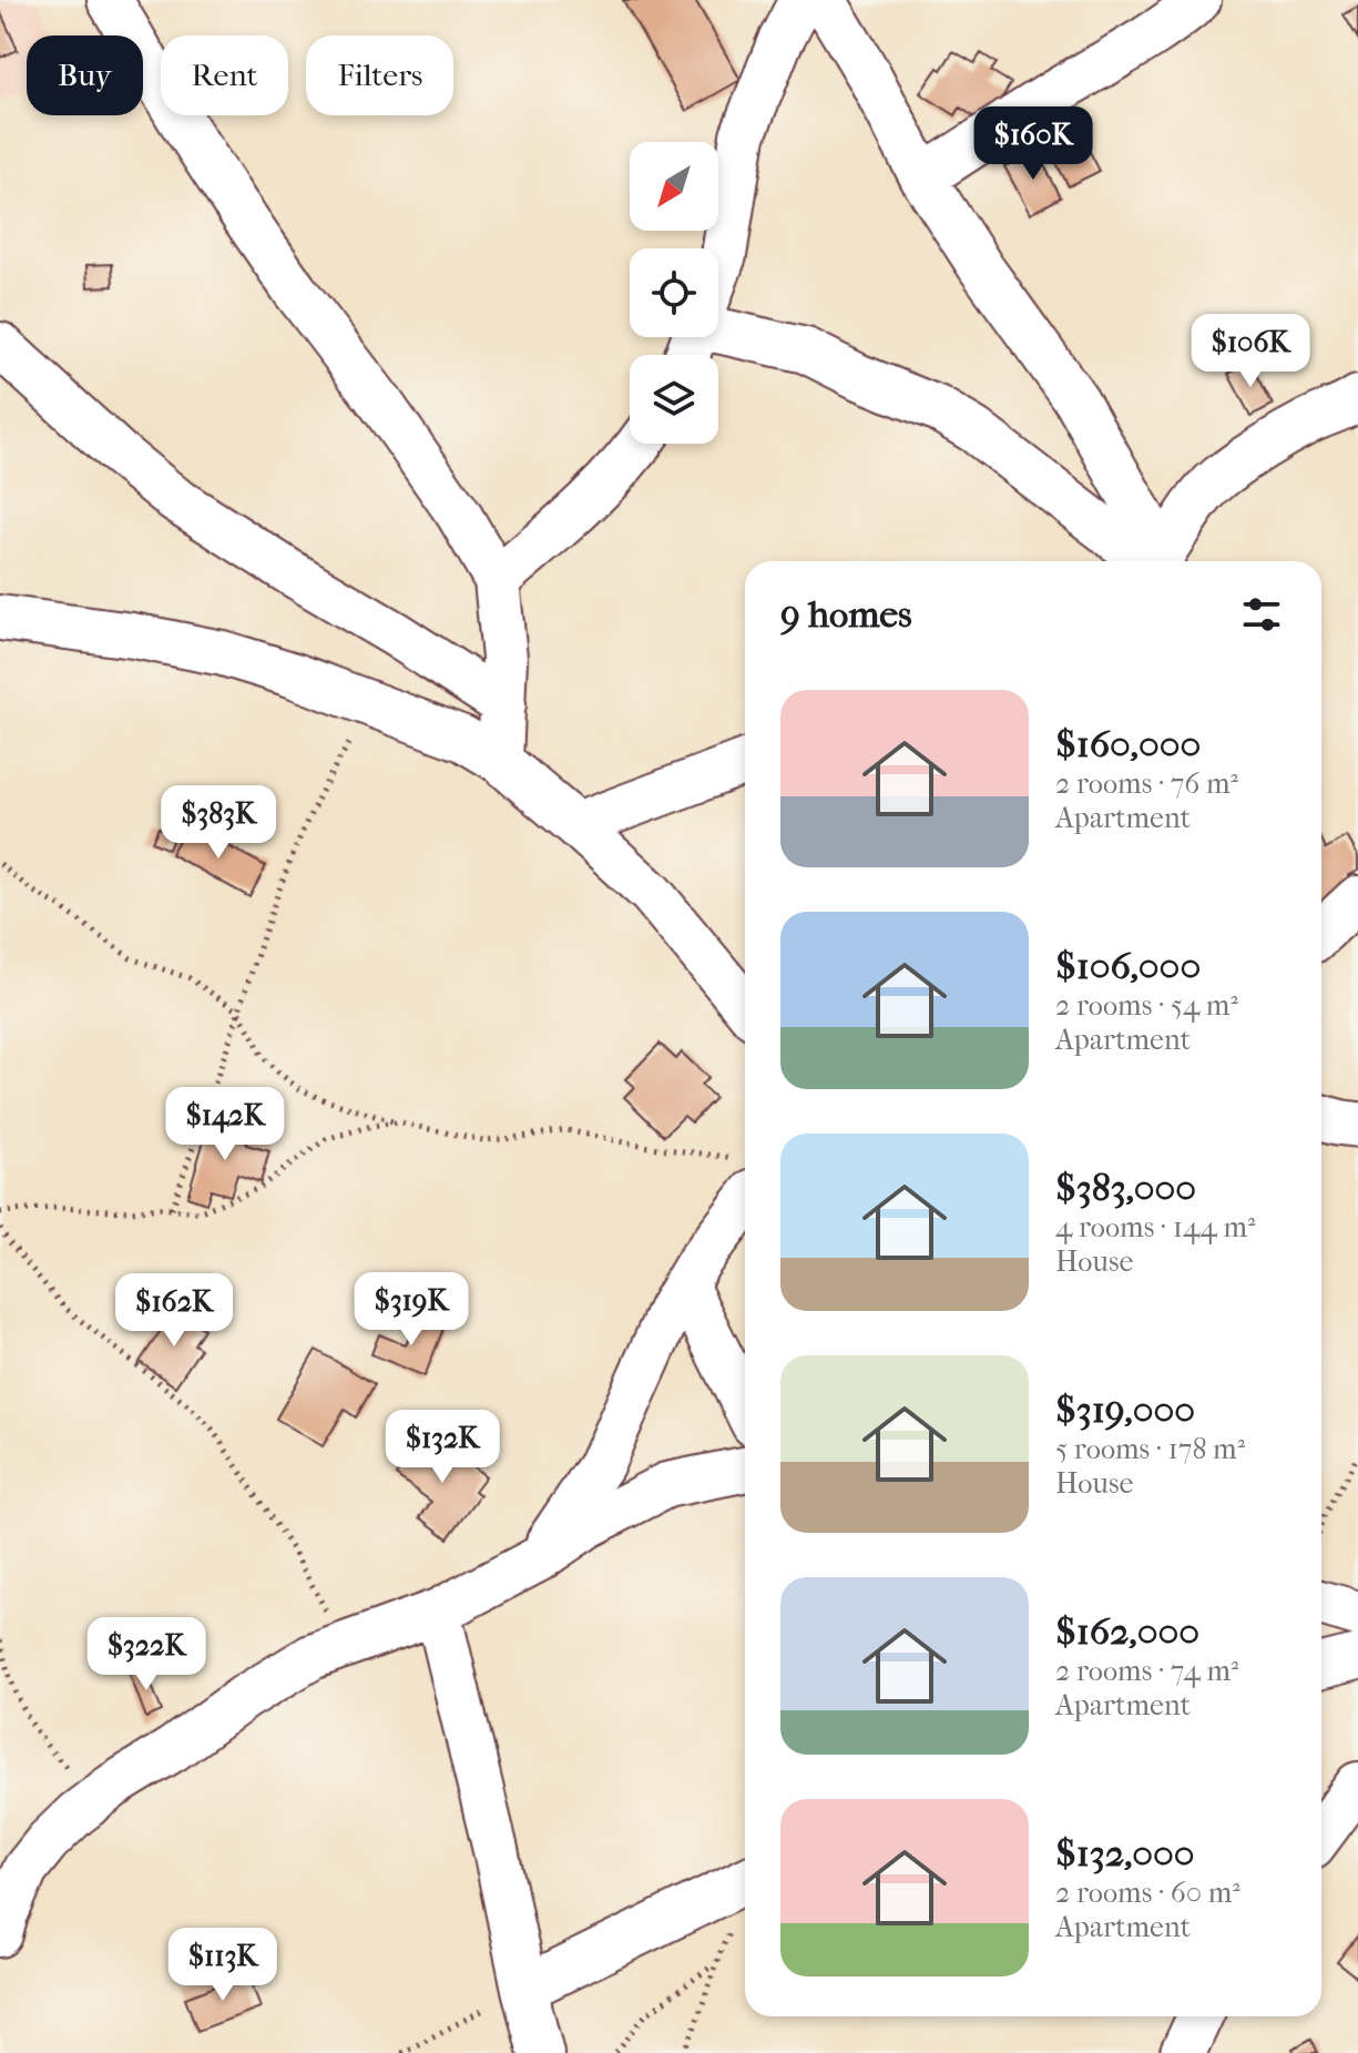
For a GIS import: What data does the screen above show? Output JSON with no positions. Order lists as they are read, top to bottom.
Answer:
{
  "north": "bottom left",
  "page": {
    "chip": ["Buy", "Rent", "Filters"],
    "price": [
      "$160K",
      "$106K",
      "$383K",
      "$142K",
      "$319K",
      "$162K",
      "$132K",
      "$322K",
      "$113K"
    ],
    "heading": "9 homes",
    "list": [
      {
        "name": "$160,000",
        "note": "2 rooms · 76 m² · Apartment"
      },
      {
        "name": "$106,000",
        "note": "2 rooms · 54 m² · Apartment"
      },
      {
        "name": "$383,000",
        "note": "4 rooms · 144 m² · House"
      },
      {
        "name": "$319,000",
        "note": "5 rooms · 178 m² · House"
      },
      {
        "name": "$162,000",
        "note": "2 rooms · 74 m² · Apartment"
      },
      {
        "name": "$132,000",
        "note": "2 rooms · 60 m² · Apartment"
      }
    ]
  }
}
